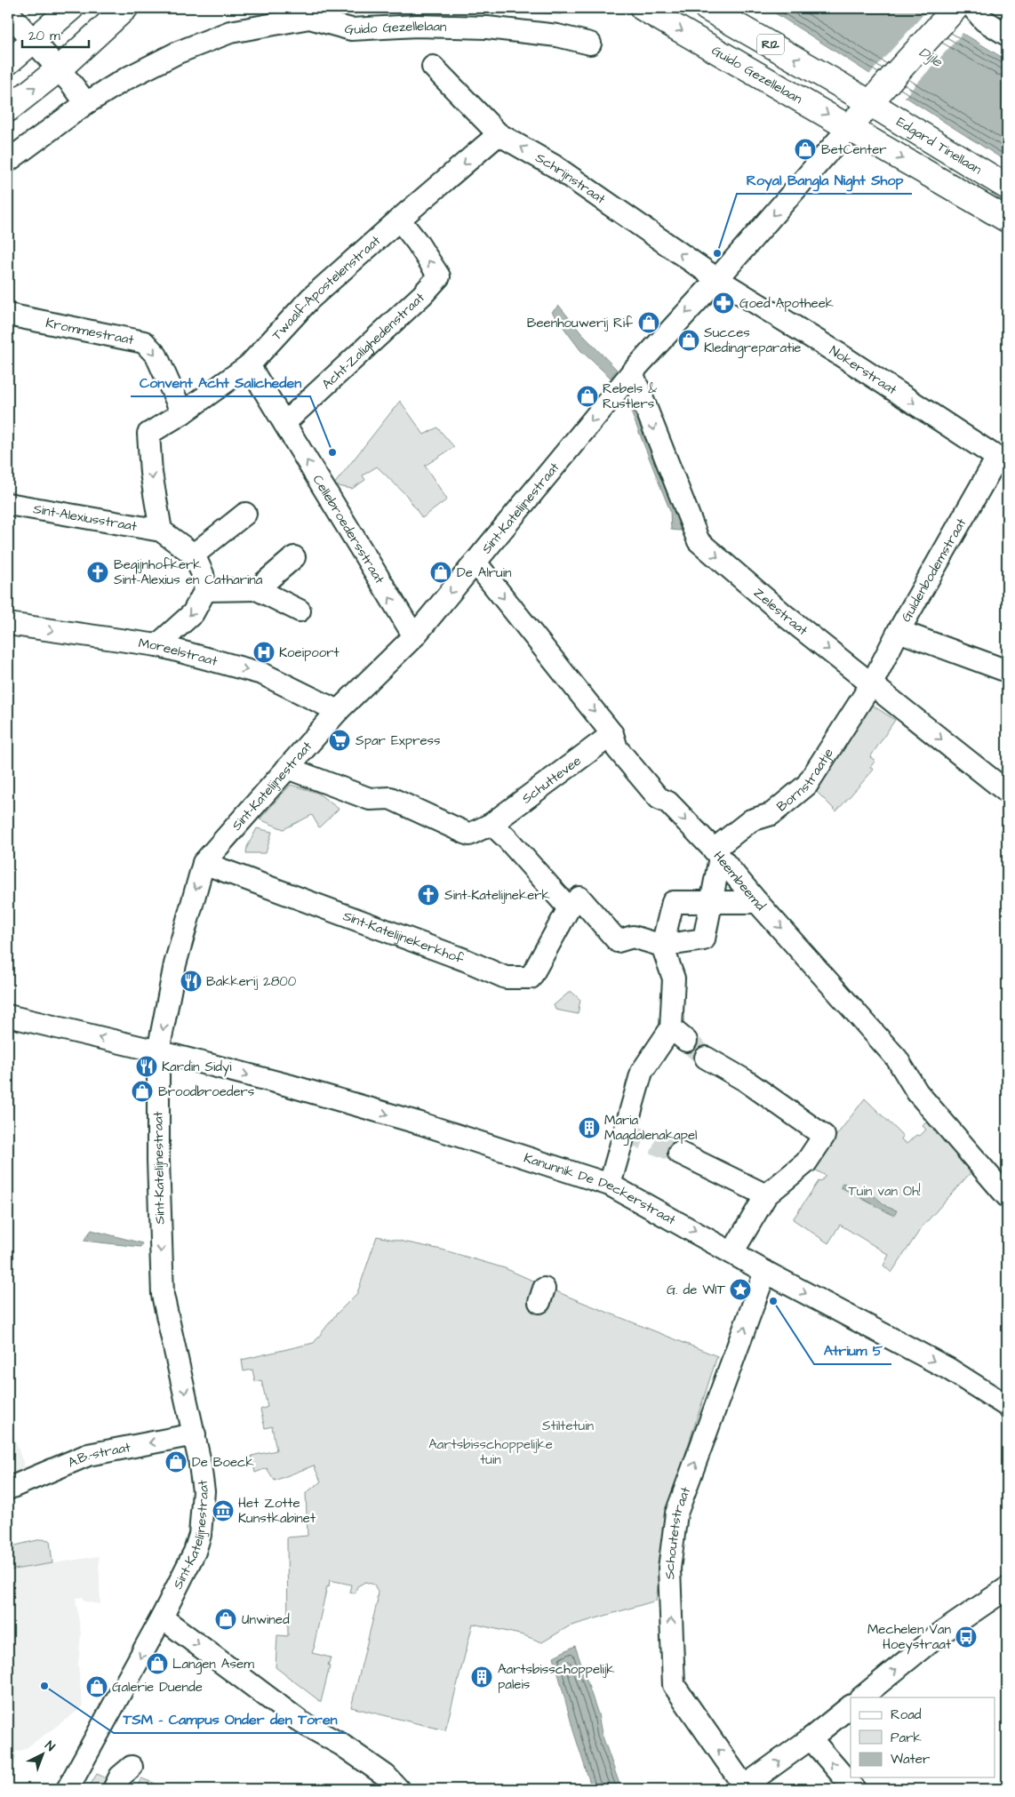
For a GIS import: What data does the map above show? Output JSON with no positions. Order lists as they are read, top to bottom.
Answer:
{
  "streets": {
    "main road": ["Guido Gezellelaan", "R12", "Edgard Tinellaan"],
    "street": [
      "Schrijnstraat",
      "Twaalf-Apostelenstraat",
      "Krommestraat",
      "Acht-Zalighedenstraat",
      "Nokerstraat",
      "Sint-Katelijnestraat",
      "Sint-Alexiusstraat",
      "Cellebroedersstraat",
      "Guldenbodemstraat",
      "Zelestraat",
      "Moreelstraat",
      "Bornstraatje",
      "Schuttevee",
      "Heembeemd",
      "Sint-Katelijnekerkhof",
      "Kanunnik De Deckerstraat",
      "A.B.-straat",
      "Schoutetstraat"
    ]
  },
  "crossings": [
    ["Guido Gezellelaan", "R12"],
    ["Guido Gezellelaan", "Sint-Katelijnestraat"],
    ["R12", "Edgard Tinellaan"],
    ["R12", "Sint-Katelijnestraat"],
    ["Schrijnstraat", "Twaalf-Apostelenstraat"],
    ["Schrijnstraat", "Nokerstraat"],
    ["Schrijnstraat", "Sint-Katelijnestraat"],
    ["Twaalf-Apostelenstraat", "Krommestraat"],
    ["Twaalf-Apostelenstraat", "Acht-Zalighedenstraat"],
    ["Twaalf-Apostelenstraat", "Sint-Alexiusstraat"],
    ["Acht-Zalighedenstraat", "Cellebroedersstraat"],
    ["Nokerstraat", "Sint-Katelijnestraat"],
    ["Nokerstraat", "Guldenbodemstraat"],
    ["Sint-Katelijnestraat", "Cellebroedersstraat"],
    ["Sint-Katelijnestraat", "Zelestraat"],
    ["Sint-Katelijnestraat", "Moreelstraat"],
    ["Sint-Katelijnestraat", "Heembeemd"],
    ["Sint-Katelijnestraat", "Sint-Katelijnekerkhof"],
    ["Sint-Katelijnestraat", "Kanunnik De Deckerstraat"],
    ["Sint-Katelijnestraat", "A.B.-straat"],
    ["Guldenbodemstraat", "Zelestraat"],
    ["Guldenbodemstraat", "Bornstraatje"],
    ["Zelestraat", "Bornstraatje"],
    ["Bornstraatje", "Heembeemd"],
    ["Schuttevee", "Heembeemd"],
    ["Kanunnik De Deckerstraat", "Schoutetstraat"]
  ],
  "one_way": [
    "Schrijnstraat",
    "Twaalf-Apostelenstraat",
    "Krommestraat",
    "Acht-Zalighedenstraat",
    "Nokerstraat",
    "Sint-Katelijnestraat",
    "Zelestraat",
    "Heembeemd",
    "A.B.-straat",
    "Schoutetstraat"
  ],
  "water": ["Dijle"],
  "parks": ["Tuin van Oh!", "Stiltetuin", "Aartsbisschoppelijke tuin"],
  "places": {
    "shop": [
      "BetCenter",
      "Beenhouwerij Rif",
      "Succes Kledingreparatie",
      "Rebels & Rustlers",
      "De Alruin",
      "Broodbroeders",
      "De Boeck",
      "Unwined",
      "Langen Asem",
      "Galerie Duende"
    ],
    "other": [
      "Royal Bangla Night Shop",
      "Convent Acht Salicheden",
      "Atrium 5",
      "TSM - Campus Onder den Toren"
    ],
    "pharmacy": ["Goed Apotheek"],
    "church": ["Begijnhofkerk Sint-Alexius en Catharina", "Sint-Katelijnekerk"],
    "hospital": ["Koeipoort"],
    "supermarket": ["Spar Express"],
    "restaurant": ["Bakkerij 2800", "Kardin Sidyi"],
    "building": ["Maria Magdalenakapel", "Aartsbisschoppelijk paleis"],
    "place": ["G. de WIT"],
    "museum": ["Het Zotte Kunstkabinet"],
    "bus stop": ["Mechelen Van Hoeystraat"]
  },
  "legend": ["Road", "Park", "Water"],
  "scale_bar": "20 m",
  "north": "top right"
}
